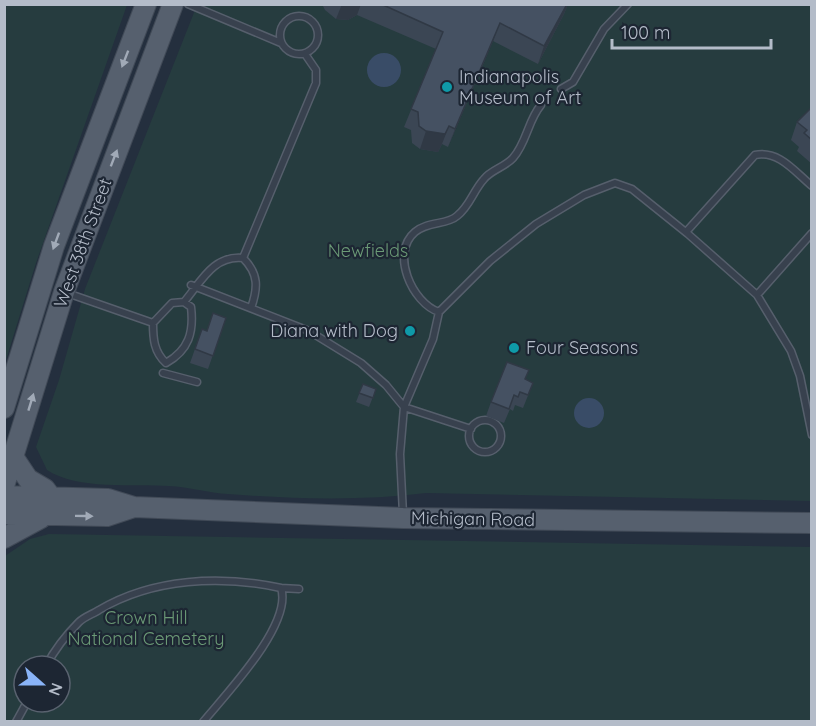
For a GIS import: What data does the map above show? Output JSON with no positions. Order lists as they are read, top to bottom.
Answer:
{
  "streets": {
    "main road": ["West 38th Street", "Michigan Road"]
  },
  "parks": ["Newfields", "Crown Hill National Cemetery"],
  "places": ["Indianapolis Museum of Art", "Diana with Dog", "Four Seasons"],
  "scale_bar": "100 m",
  "north": "right"
}
